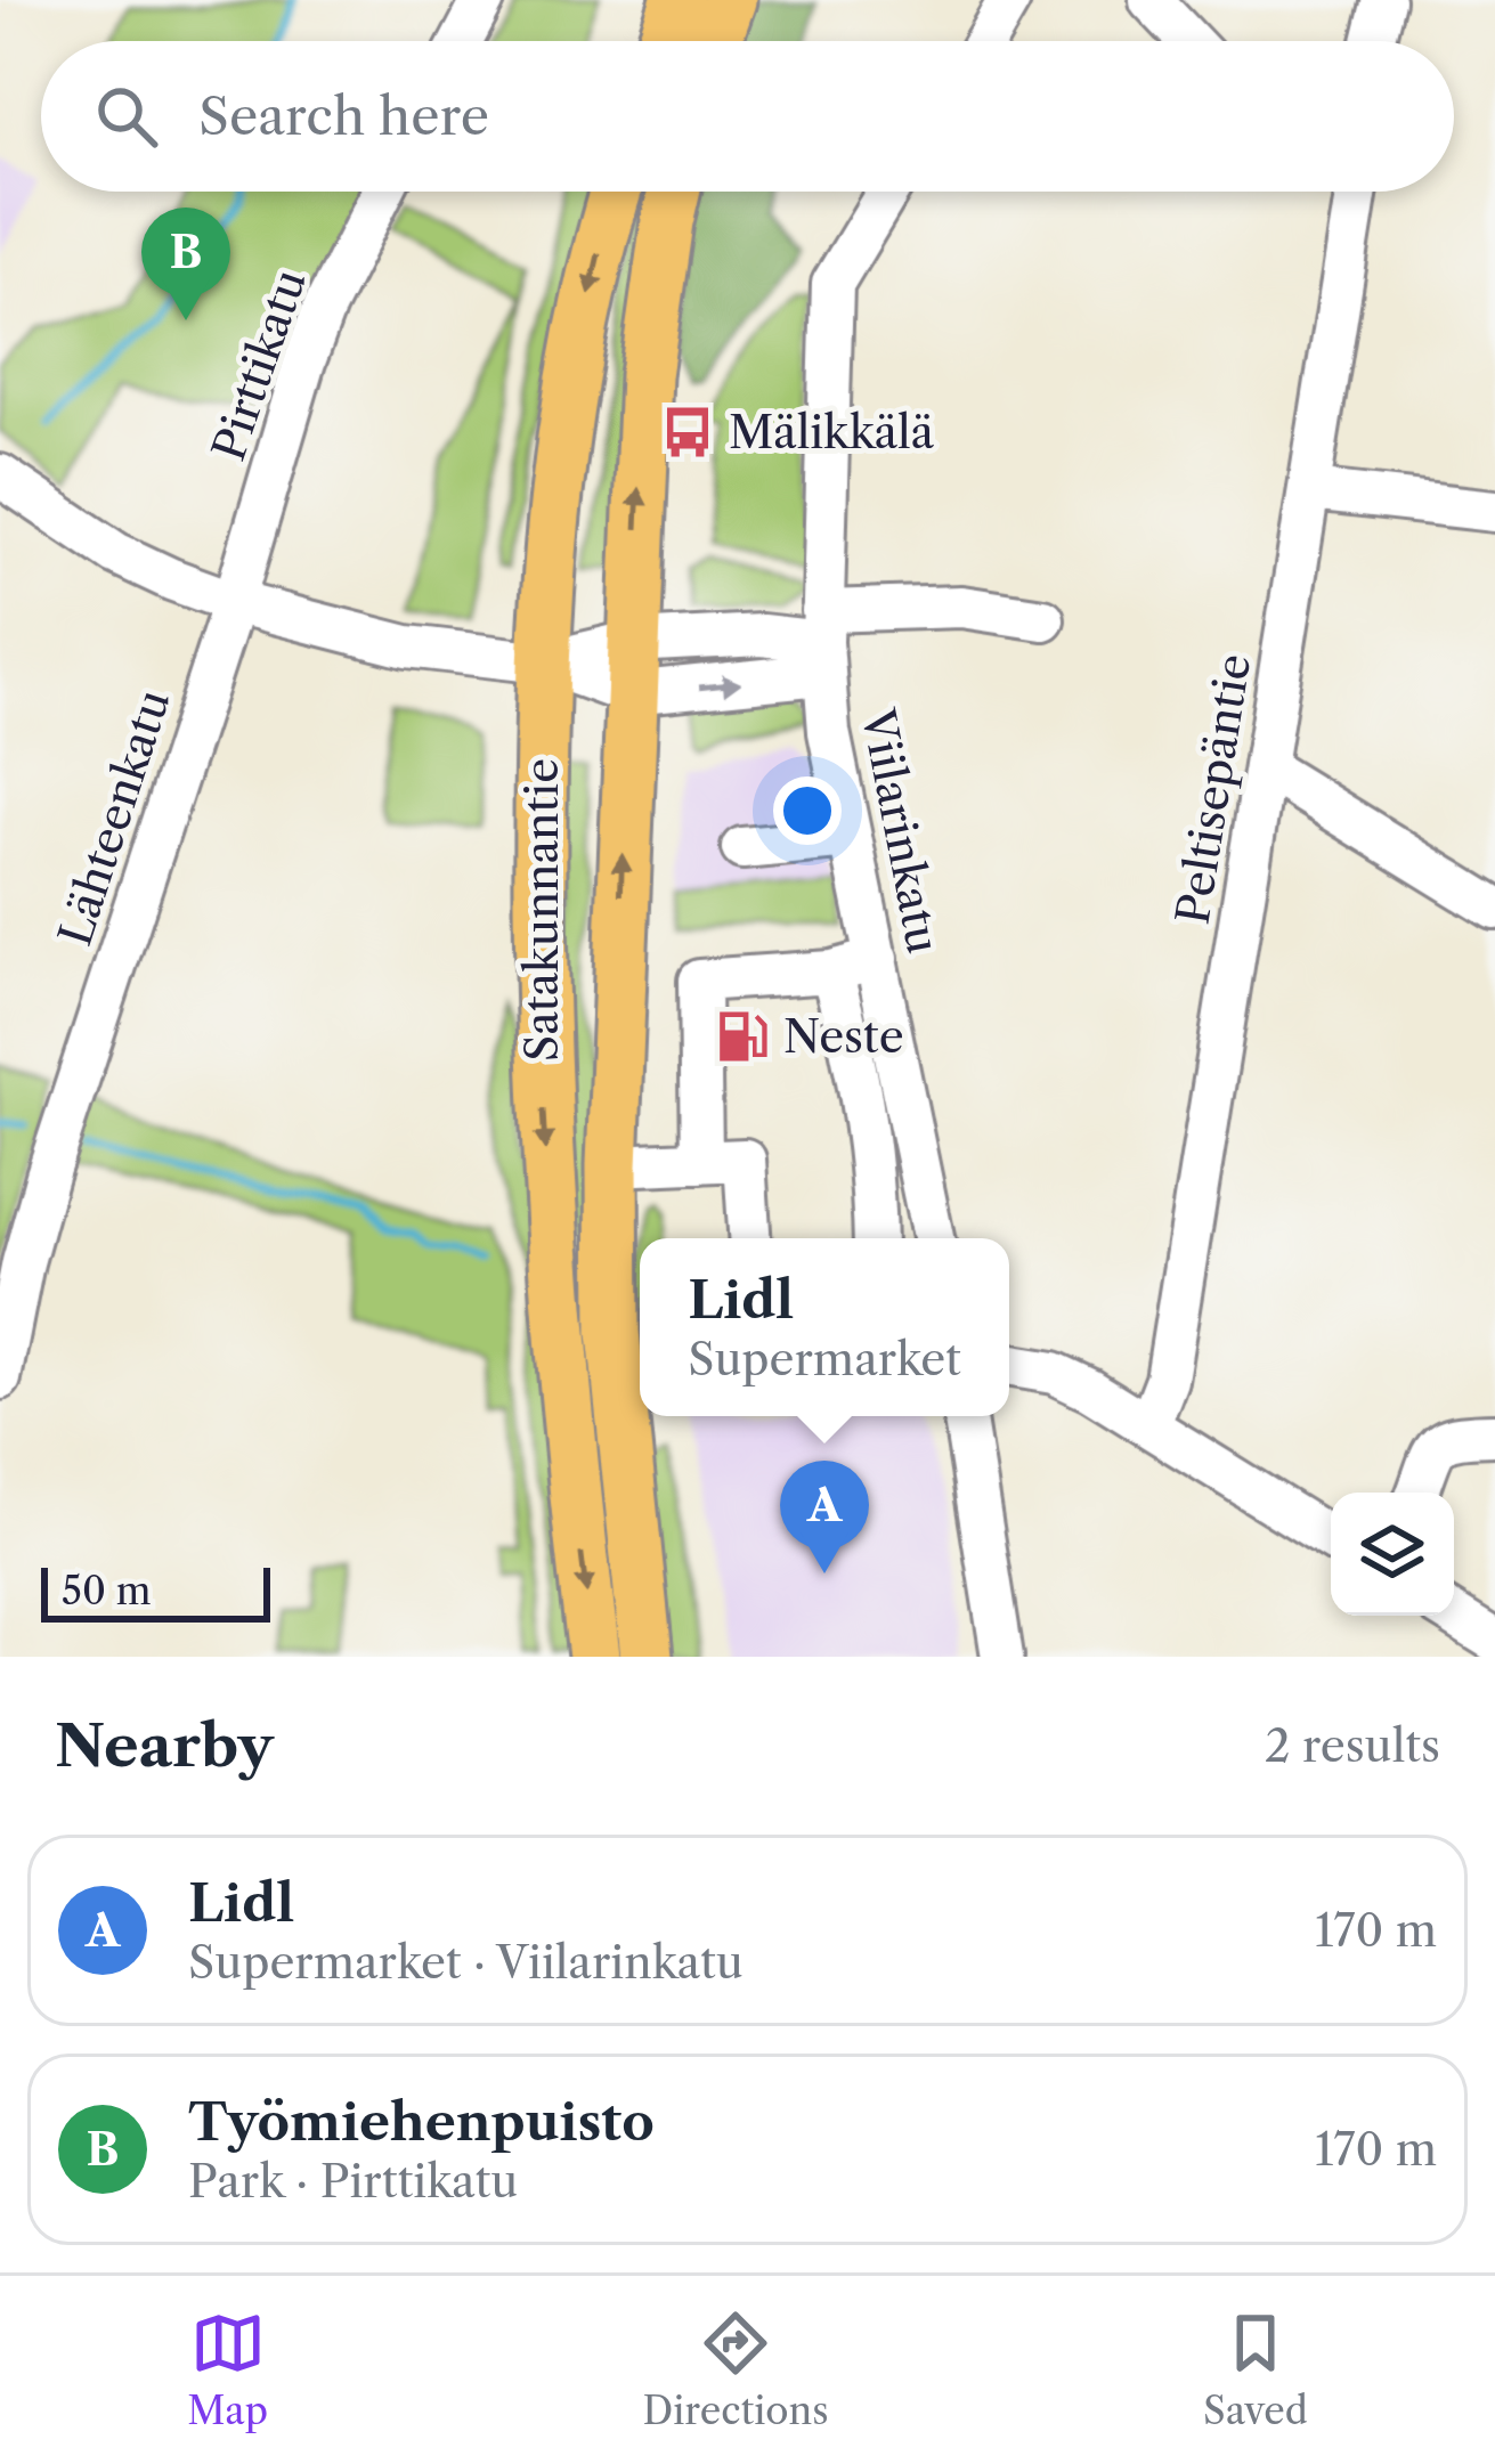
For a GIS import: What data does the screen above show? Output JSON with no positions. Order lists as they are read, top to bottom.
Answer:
{
  "streets": {
    "main road": ["Satakunnantie"],
    "street": [
      "Pirttikatu",
      "Peltisepäntie",
      "Lähteenkatu",
      "Viilarinkatu"
    ]
  },
  "crossings": [
    ["Pirttikatu", "Lähteenkatu"]
  ],
  "places": {
    "bus stop": ["Mälikkälä"],
    "fuel station": ["Neste"]
  },
  "scale_bar": "50 m",
  "page": {
    "search": "Search here",
    "pins": ["B", "A"],
    "popup": ["Lidl", "Supermarket"],
    "scale": "50 m",
    "heading": ["Nearby", "2 results"],
    "list": [
      {
        "mark": "A",
        "name": "Lidl",
        "note": "Supermarket · Viilarinkatu",
        "value": "170 m"
      },
      {
        "mark": "B",
        "name": "Työmiehenpuisto",
        "note": "Park · Pirttikatu",
        "value": "170 m"
      }
    ],
    "nav": ["Map", "Directions", "Saved"]
  }
}
